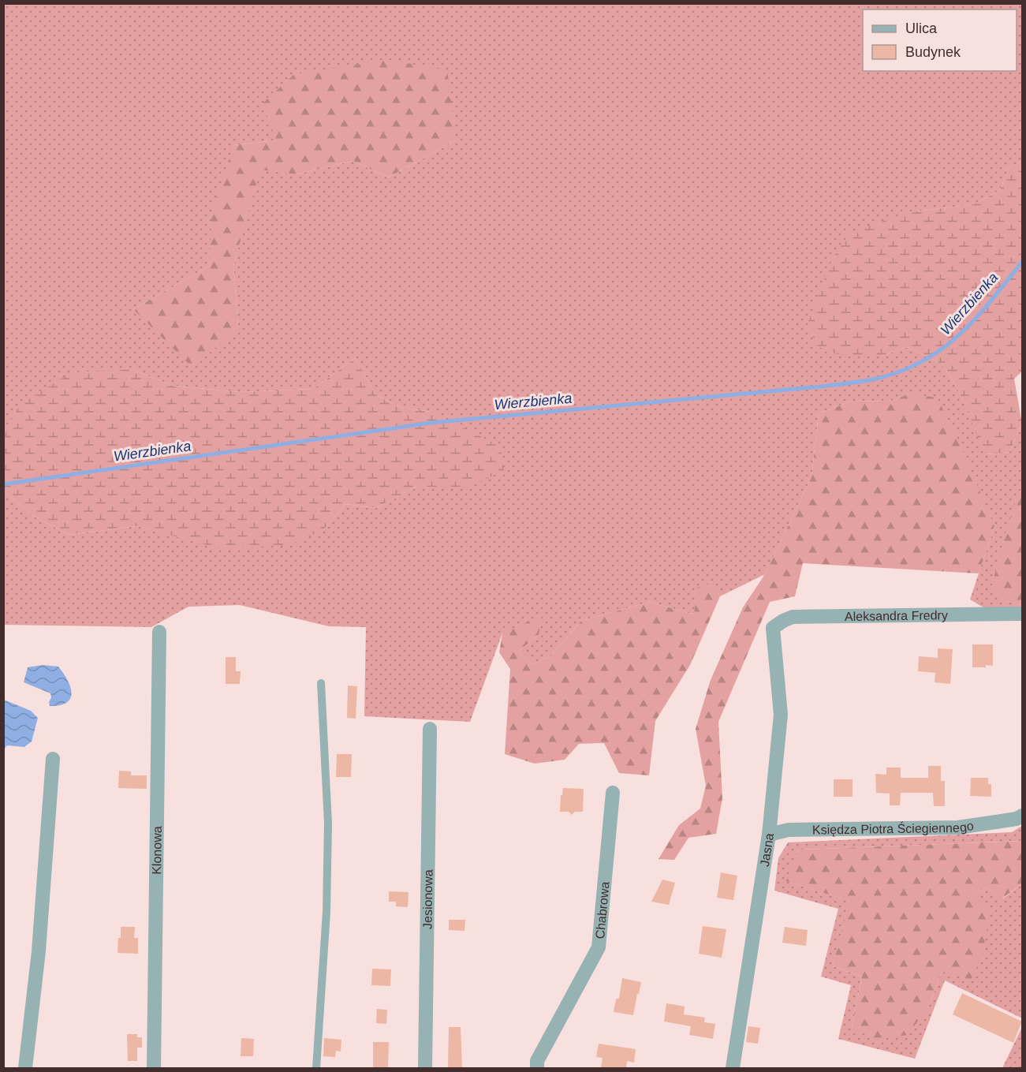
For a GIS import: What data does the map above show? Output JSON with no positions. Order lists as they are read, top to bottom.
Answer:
{
  "streets": {
    "street": [
      "Aleksandra Fredry",
      "Księdza Piotra Ściegiennego",
      "Jasna",
      "Klonowa",
      "Jesionowa",
      "Chabrowa"
    ]
  },
  "crossings": [
    ["Aleksandra Fredry", "Jasna"],
    ["Księdza Piotra Ściegiennego", "Jasna"]
  ],
  "water": ["Wierzbienka"],
  "legend": ["Ulica", "Budynek"]
}
